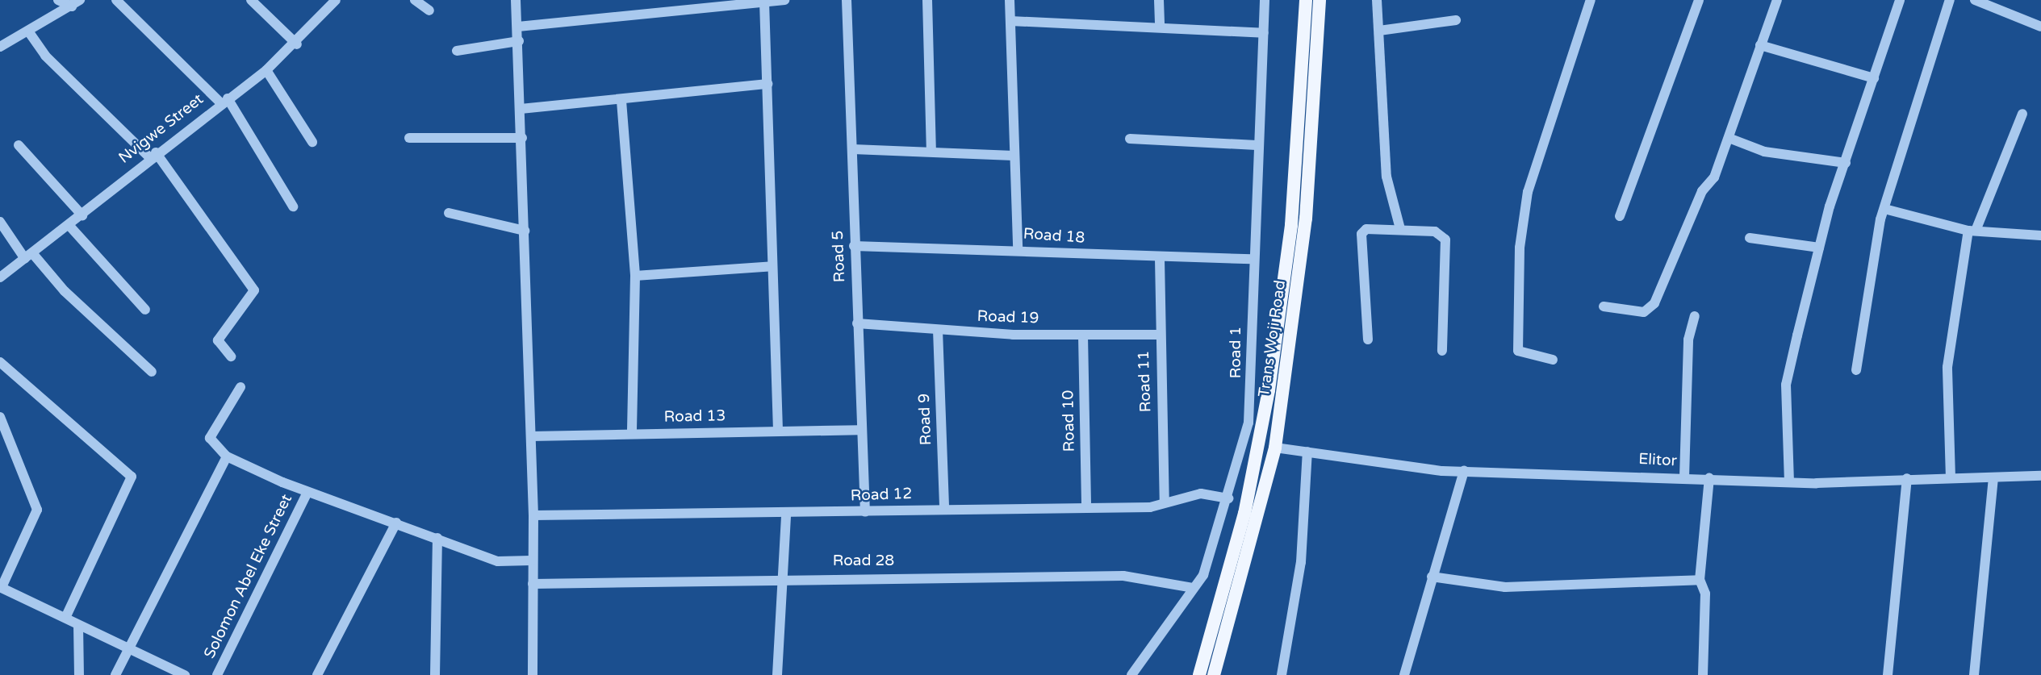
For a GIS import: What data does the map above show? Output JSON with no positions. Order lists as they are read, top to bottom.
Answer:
{
  "streets": {
    "main road": ["Trans Woji Road"],
    "street": [
      "Nvigwe Street",
      "Road 18",
      "Road 5",
      "Road 19",
      "Road 1",
      "Road 11",
      "Road 13",
      "Road 9",
      "Road 10",
      "Elitor",
      "Road 12",
      "Road 28",
      "Solomon Abel Eke Street"
    ]
  },
  "crossings": [
    ["Road 18", "Road 5"],
    ["Road 18", "Road 1"],
    ["Road 18", "Road 11"],
    ["Road 5", "Road 19"],
    ["Road 5", "Road 13"],
    ["Road 5", "Road 12"],
    ["Road 19", "Road 11"],
    ["Road 19", "Road 9"],
    ["Road 19", "Road 10"],
    ["Trans Woji Road", "Elitor"],
    ["Road 1", "Road 12"],
    ["Road 1", "Road 28"],
    ["Road 11", "Road 12"],
    ["Road 9", "Road 12"],
    ["Road 10", "Road 12"]
  ]
}
